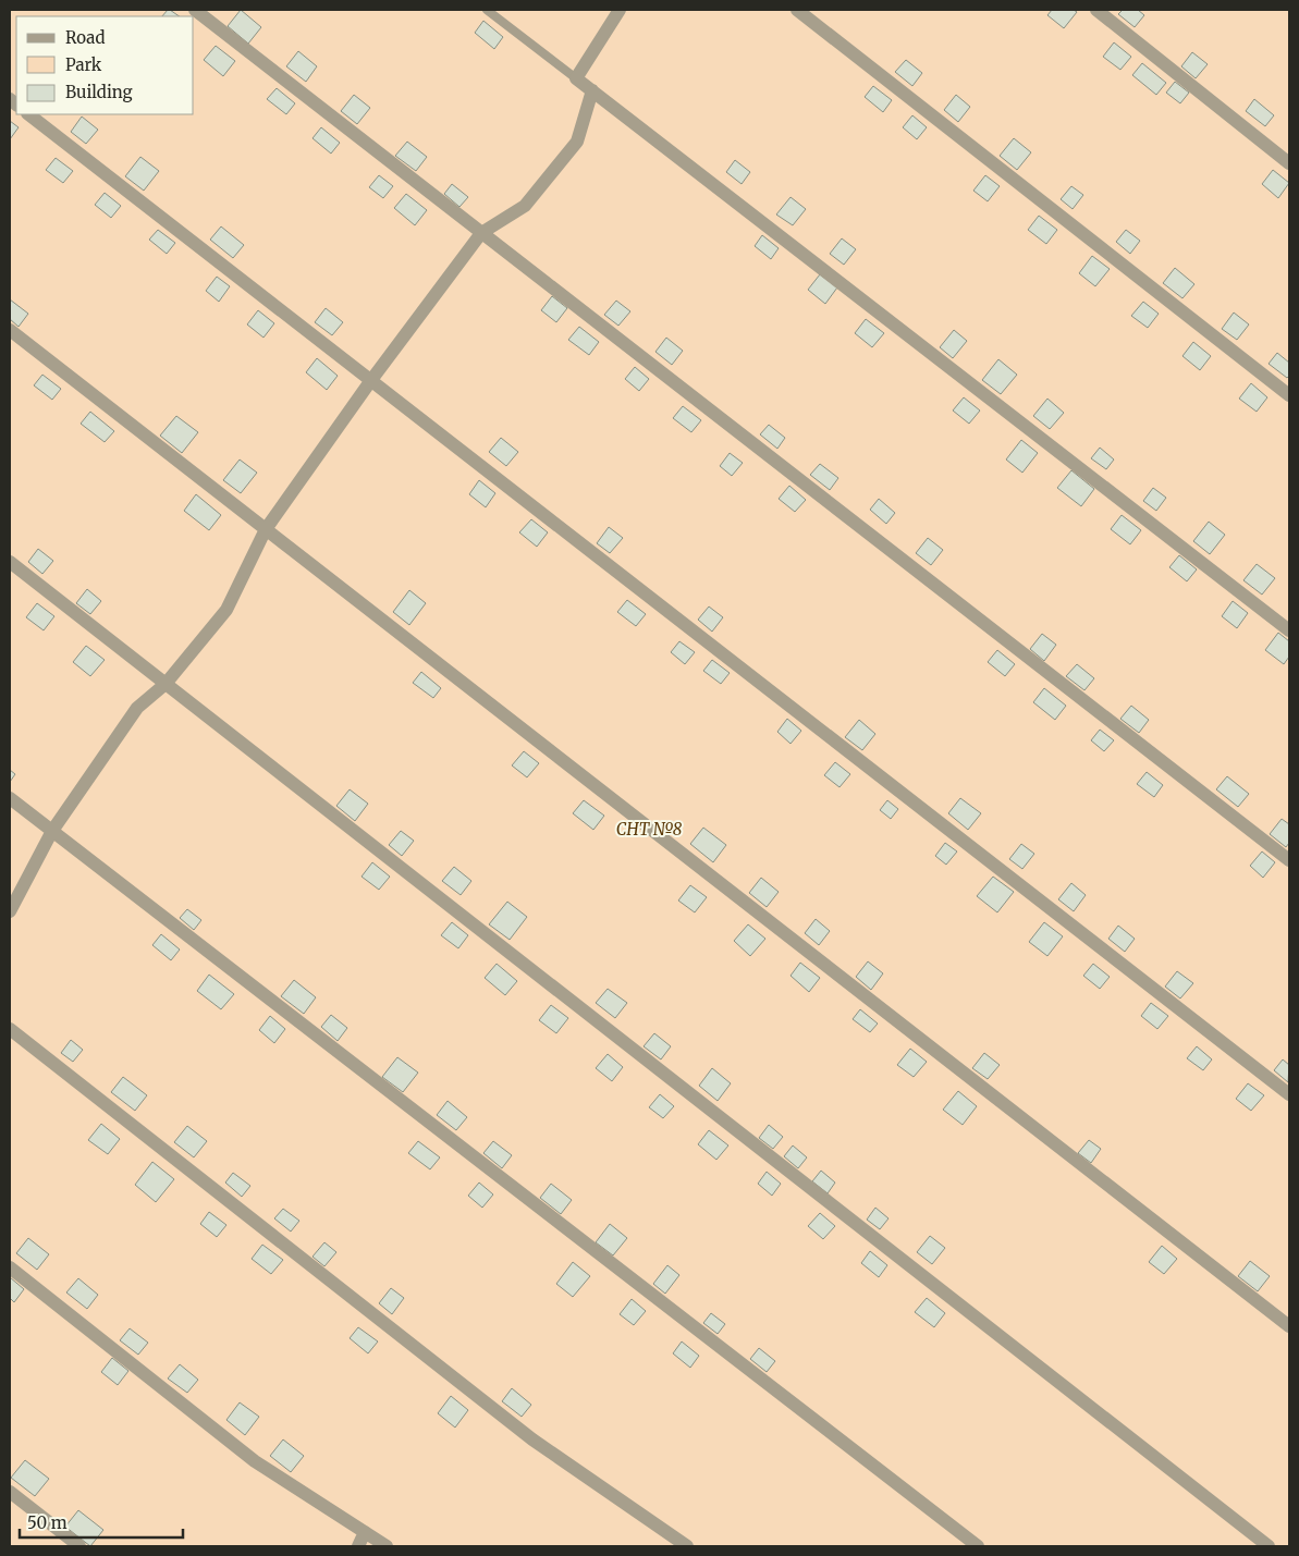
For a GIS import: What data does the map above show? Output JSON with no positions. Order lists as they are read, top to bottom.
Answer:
{
  "parks": ["СНТ №8"],
  "legend": ["Road", "Park", "Building"],
  "scale_bar": "50 m"
}
